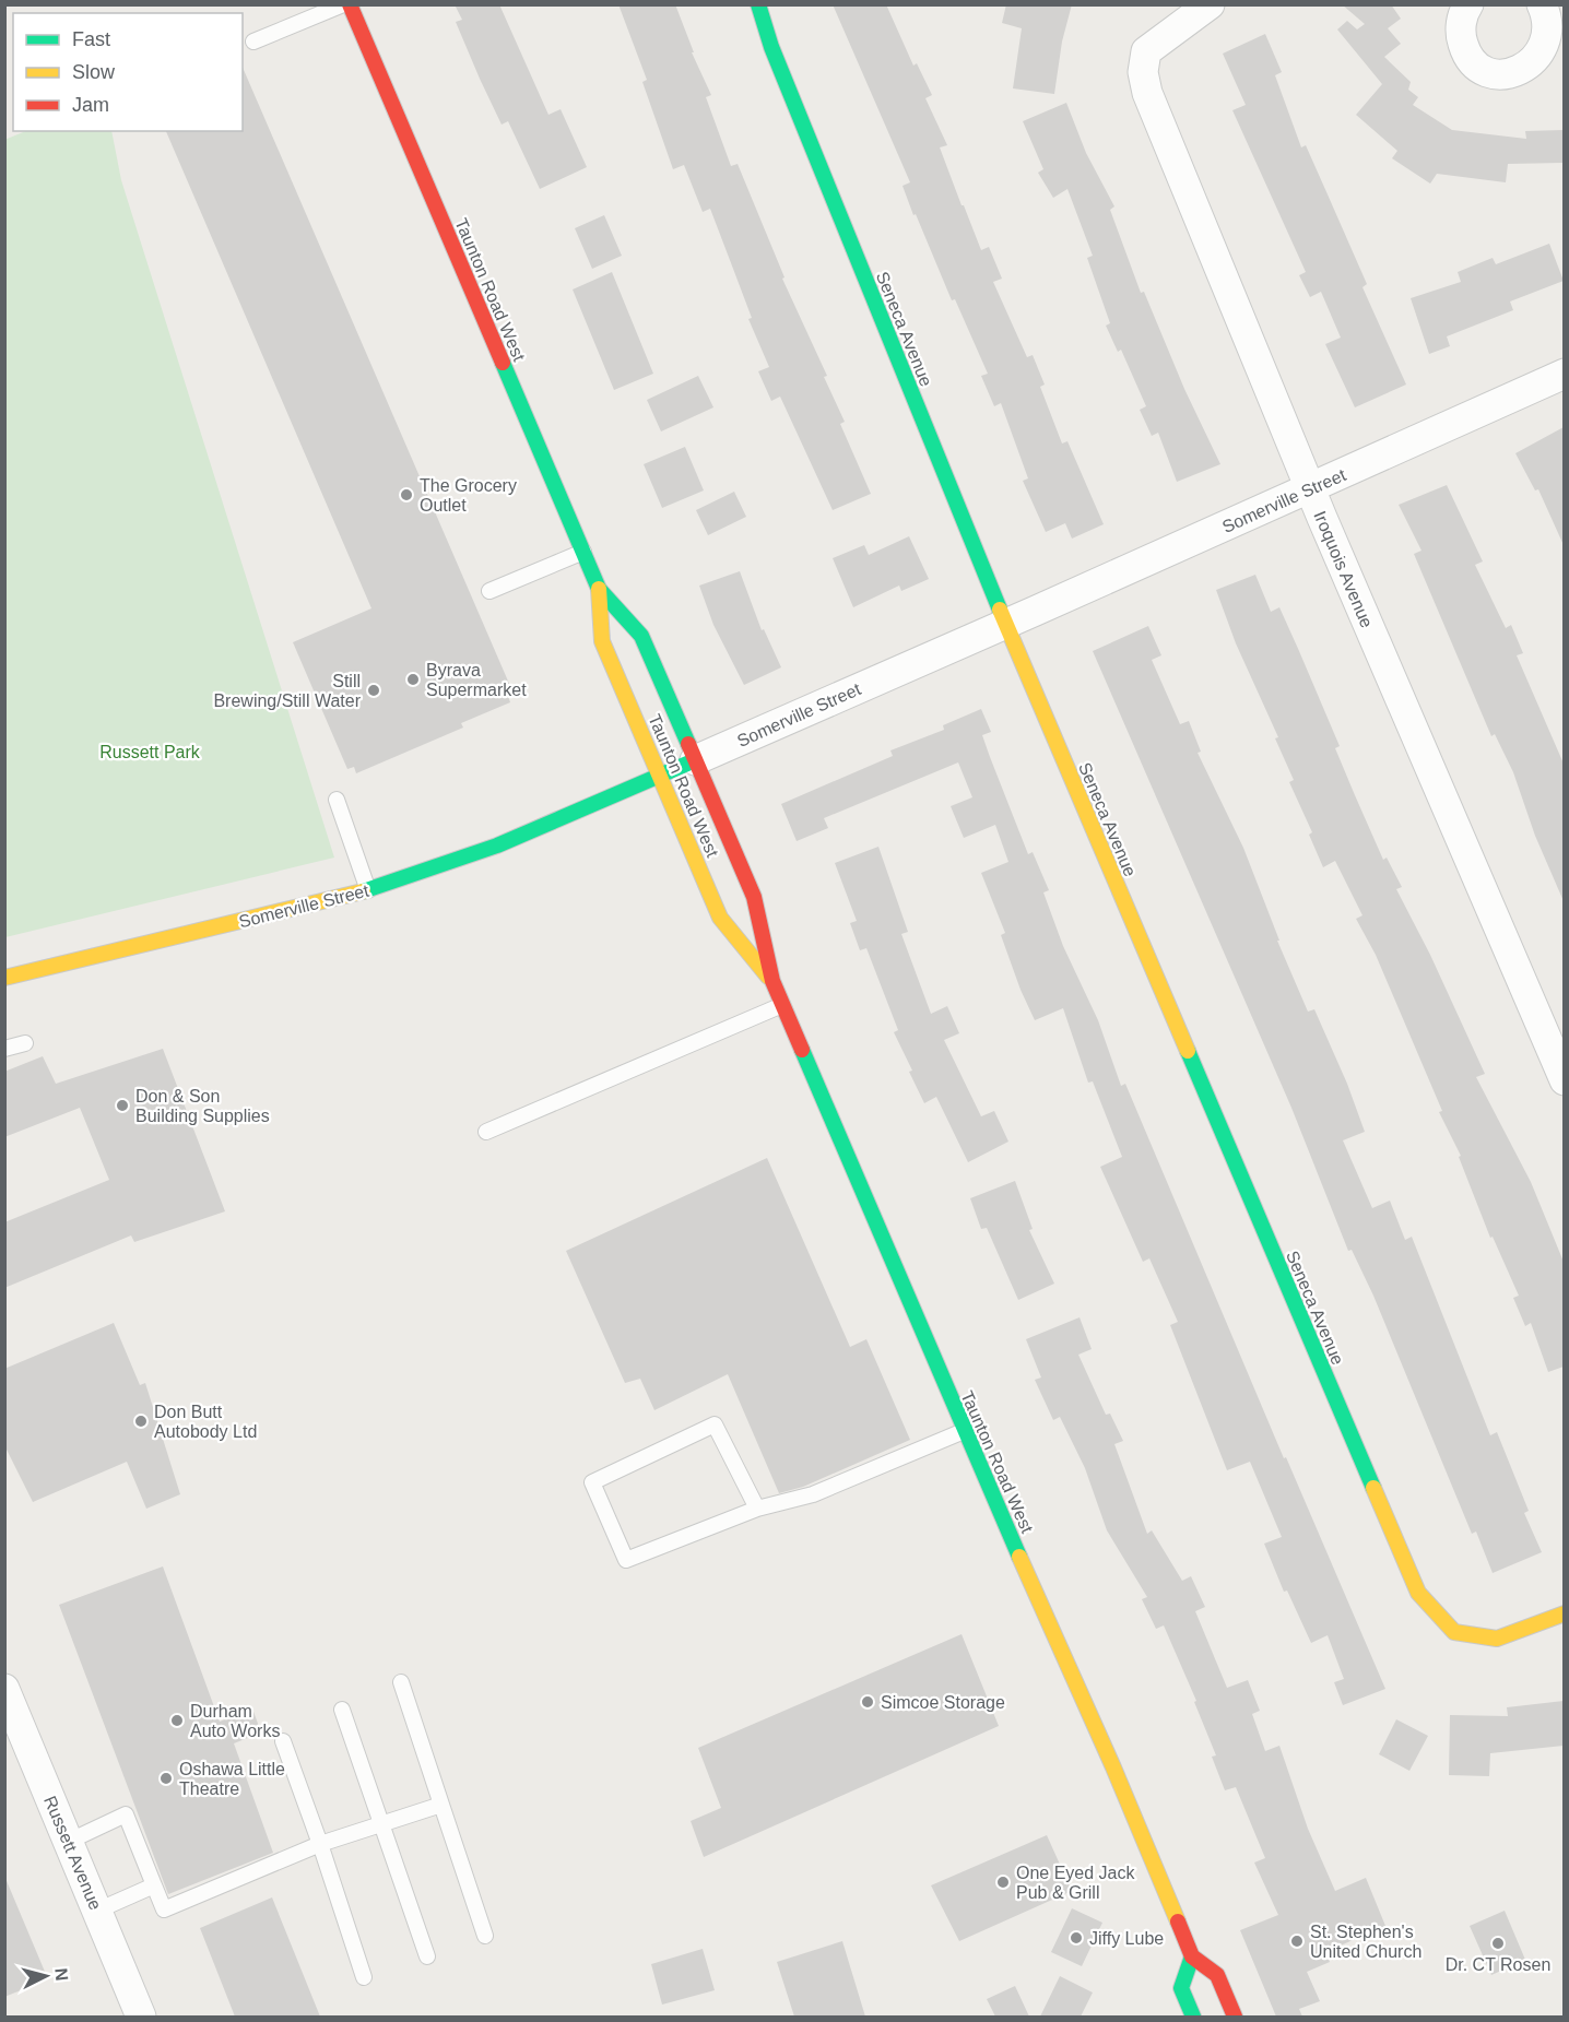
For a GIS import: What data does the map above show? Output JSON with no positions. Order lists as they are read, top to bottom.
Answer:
{
  "streets": {
    "main road": ["Taunton Road West", "Seneca Avenue", "Somerville Street"],
    "street": ["Iroquois Avenue", "Russett Avenue"]
  },
  "crossings": [
    ["Taunton Road West", "Somerville Street"],
    ["Seneca Avenue", "Somerville Street"],
    ["Somerville Street", "Iroquois Avenue"]
  ],
  "parks": ["Russett Park"],
  "places": [
    "The Grocery Outlet",
    "Byrava Supermarket",
    "Still Brewing/Still Water",
    "Don & Son Building Supplies",
    "Don Butt Autobody Ltd",
    "Simcoe Storage",
    "Durham Auto Works",
    "Oshawa Little Theatre",
    "One Eyed Jack Pub & Grill",
    "Jiffy Lube",
    "St. Stephen's United Church",
    "Dr. CT Rosen"
  ],
  "legend": ["Fast", "Slow", "Jam"],
  "north": "right"
}
